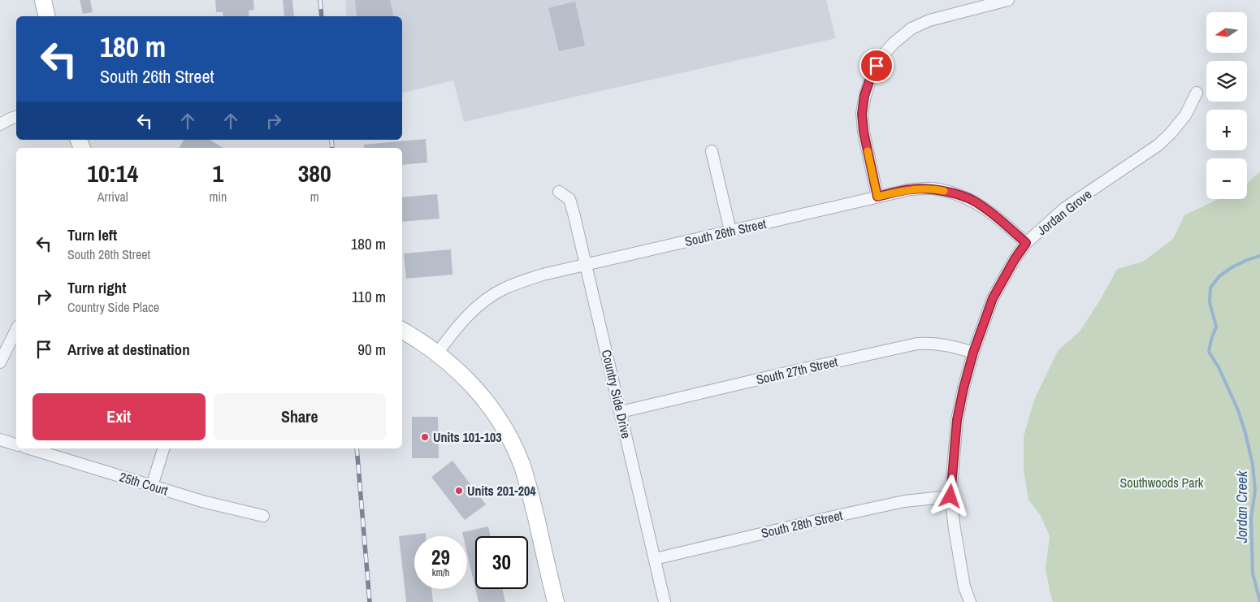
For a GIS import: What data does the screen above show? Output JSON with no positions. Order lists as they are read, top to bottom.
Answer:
{
  "streets": {
    "street": [
      "Jordan Grove",
      "South 26th Street",
      "South 27th Street",
      "Country Side Drive",
      "25th Court",
      "South 28th Street"
    ]
  },
  "crossings": [
    ["Jordan Grove", "South 26th Street"],
    ["Jordan Grove", "South 27th Street"],
    ["Jordan Grove", "South 28th Street"],
    ["South 26th Street", "Country Side Drive"],
    ["South 27th Street", "Country Side Drive"],
    ["Country Side Drive", "South 28th Street"]
  ],
  "water": ["Jordan Creek"],
  "parks": ["Southwoods Park"],
  "places": ["Units 101-103", "Units 201-204"],
  "north": "left",
  "page": {
    "map_buttons": ["+", "−"],
    "turn": ["180 m", "South 26th Street"],
    "eta": [
      "10:14",
      "Arrival",
      "1",
      "min",
      "380",
      "m"
    ],
    "list": [
      {
        "name": "Turn left",
        "note": "South 26th Street",
        "value": "180 m"
      },
      {
        "name": "Turn right",
        "note": "Country Side Place",
        "value": "110 m"
      },
      {
        "name": "Arrive at destination",
        "value": "90 m"
      }
    ],
    "buttons": ["Exit", "Share"],
    "speed": "29 km/h",
    "limit": "30"
  }
}
